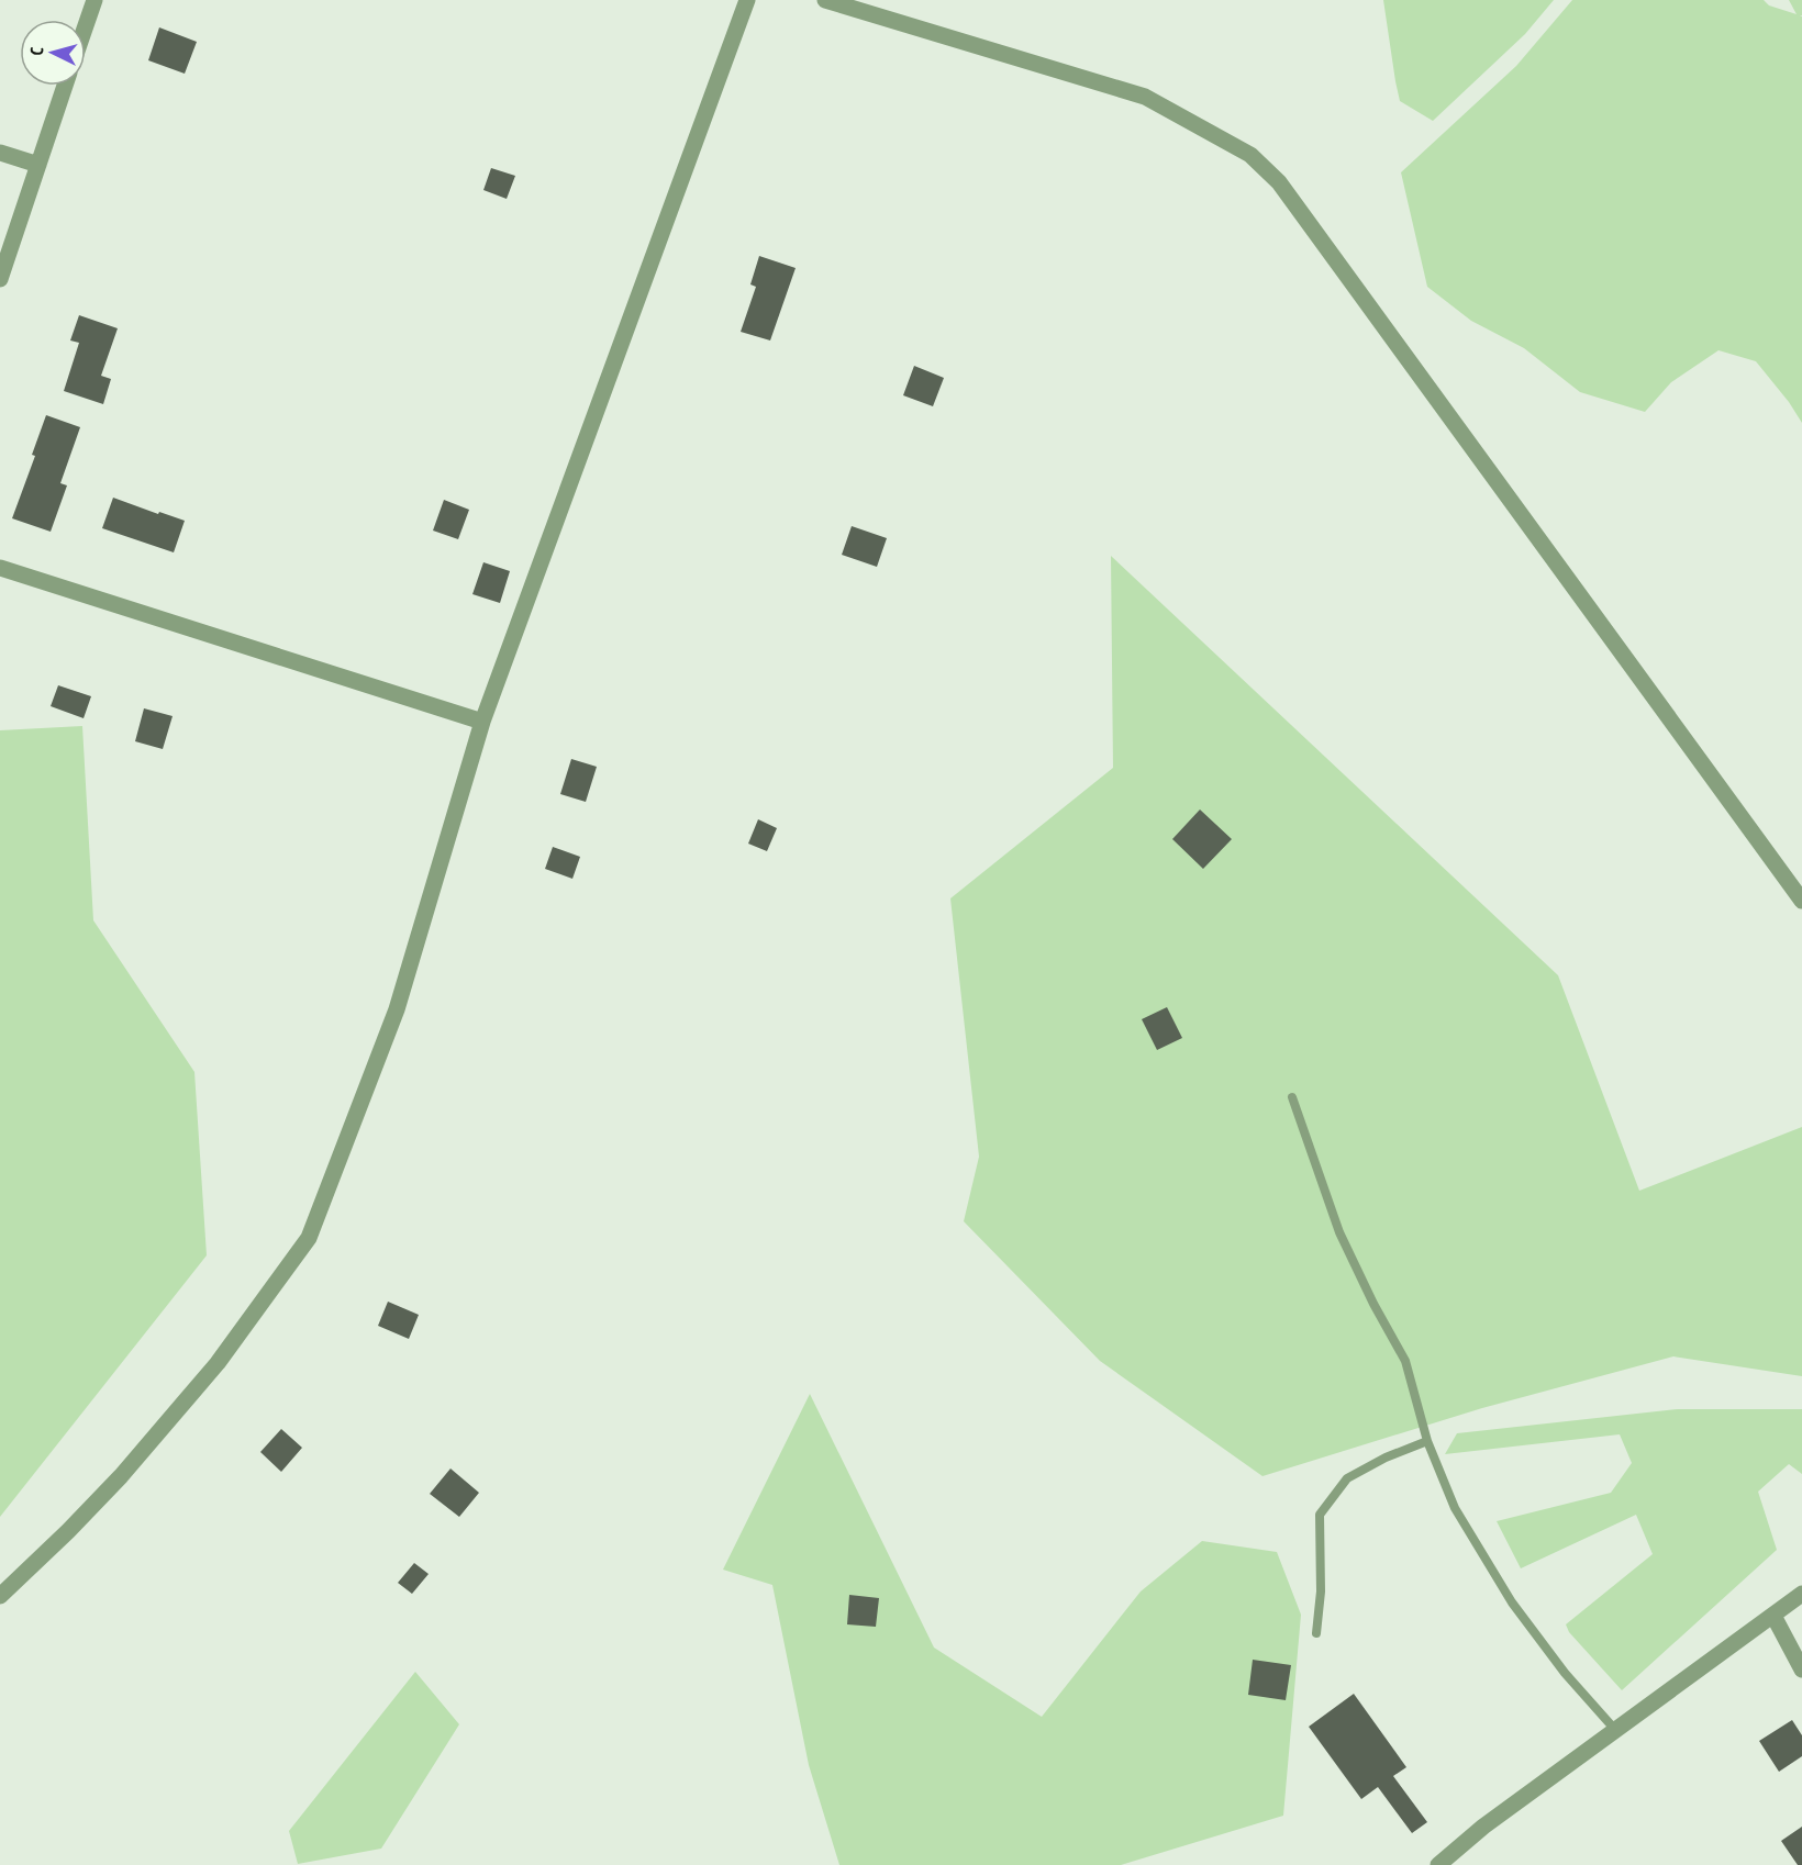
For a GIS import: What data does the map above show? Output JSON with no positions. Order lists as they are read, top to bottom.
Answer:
{
  "north": "left"
}
